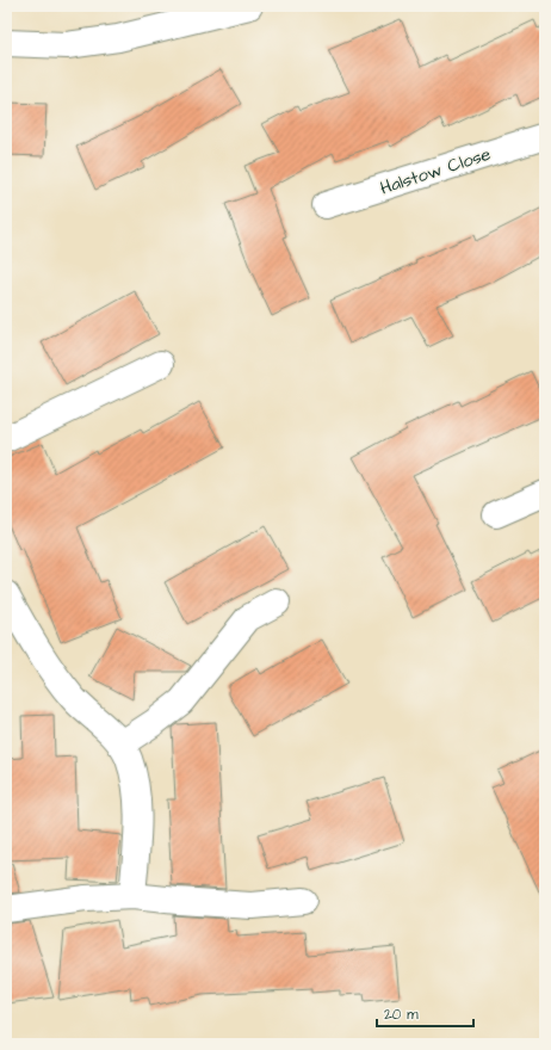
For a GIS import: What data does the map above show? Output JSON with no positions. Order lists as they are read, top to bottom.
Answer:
{
  "streets": {
    "street": ["Halstow Close"]
  },
  "scale_bar": "20 m"
}
